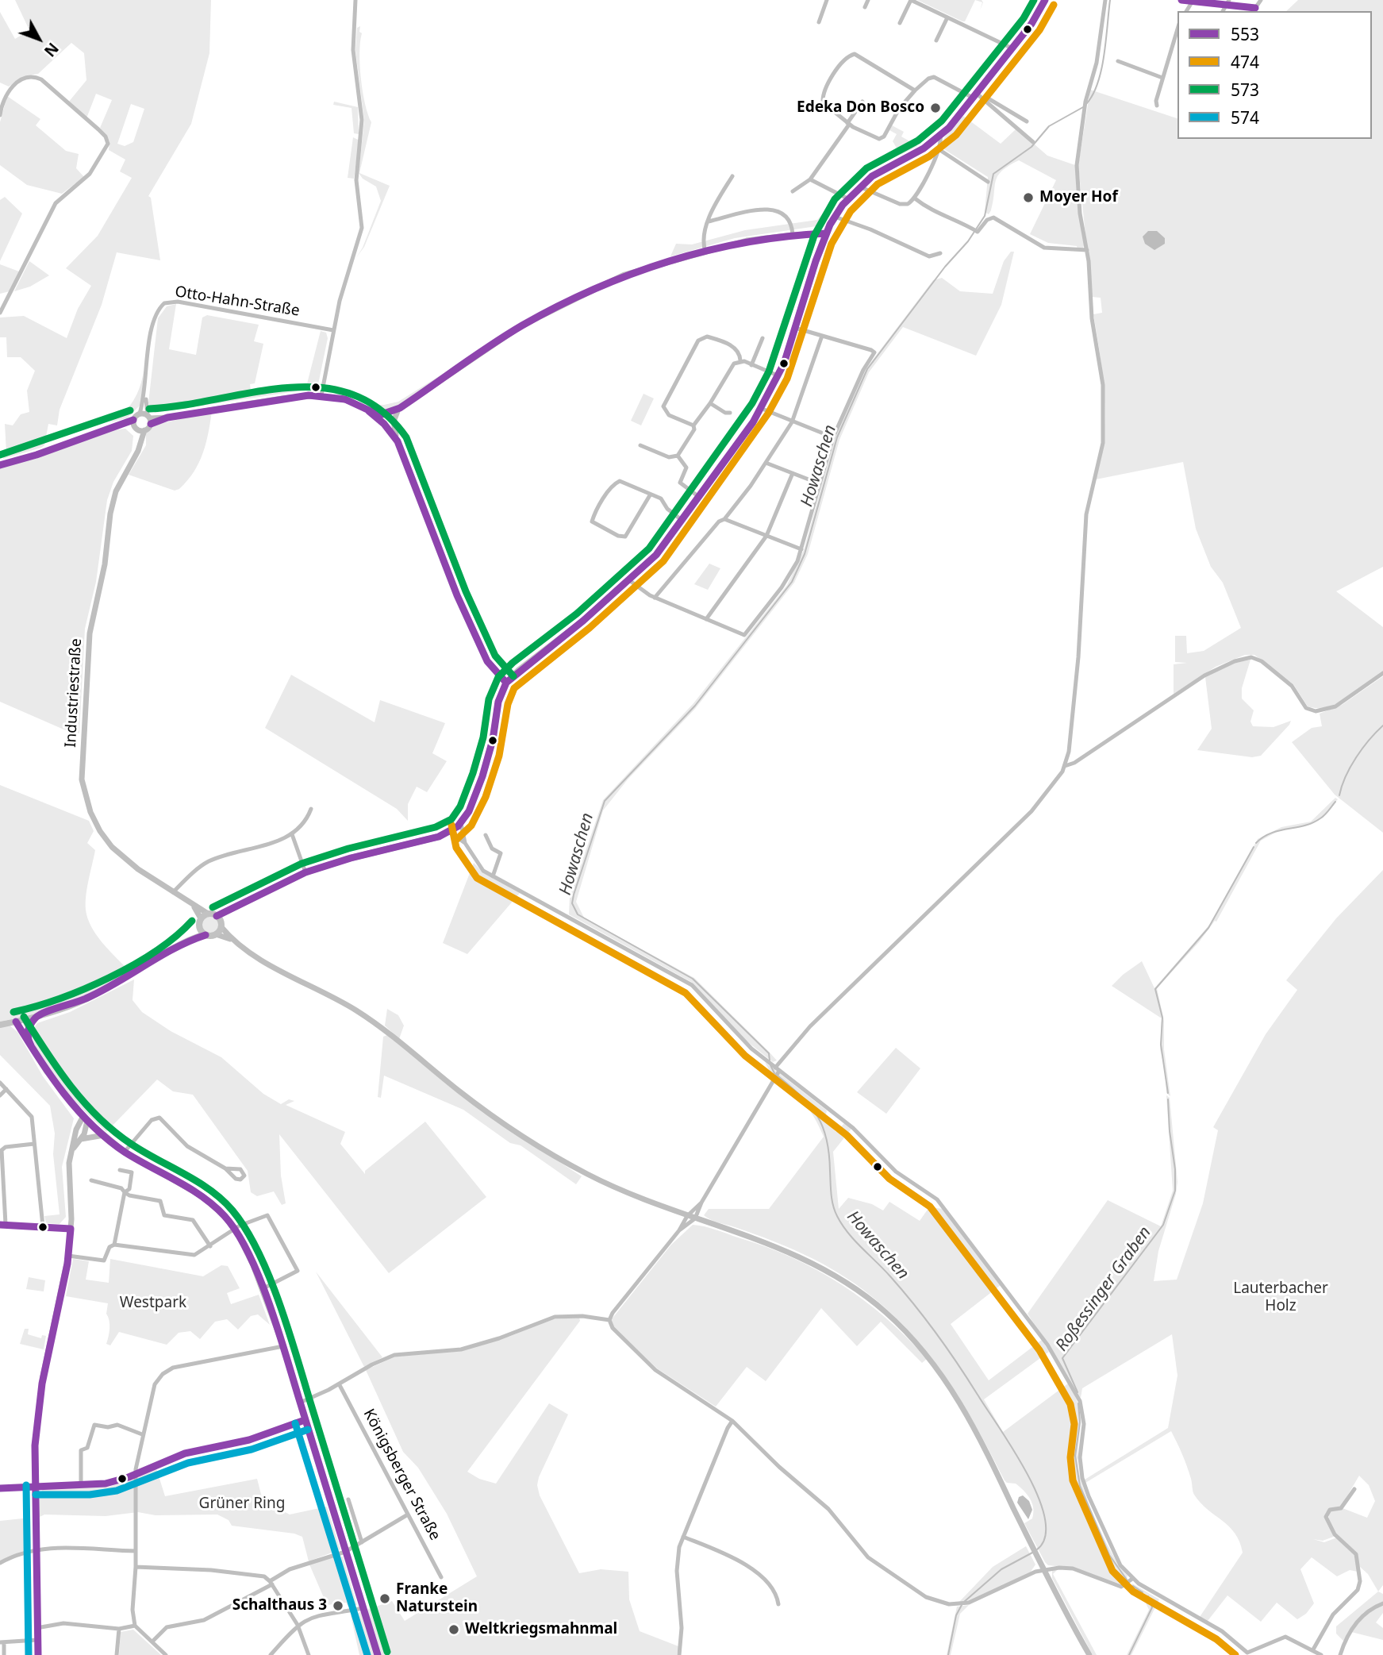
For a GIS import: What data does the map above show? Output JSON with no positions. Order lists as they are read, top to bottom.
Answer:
{
  "streets": {
    "street": ["Otto-Hahn-Straße", "Industriestraße", "Königsberger Straße"]
  },
  "water": ["Howaschen", "Roßessinger Graben"],
  "parks": ["Lauterbacher Holz", "Westpark", "Grüner Ring"],
  "places": [
    "Edeka Don Bosco",
    "Moyer Hof",
    "Franke Naturstein",
    "Schalthaus 3",
    "Weltkriegsmahnmal"
  ],
  "lines": [
    "transit line 553",
    "transit line 573",
    "transit line 474",
    "transit line 574"
  ],
  "legend": [
    "553",
    "474",
    "573",
    "574"
  ],
  "north": "bottom right"
}
